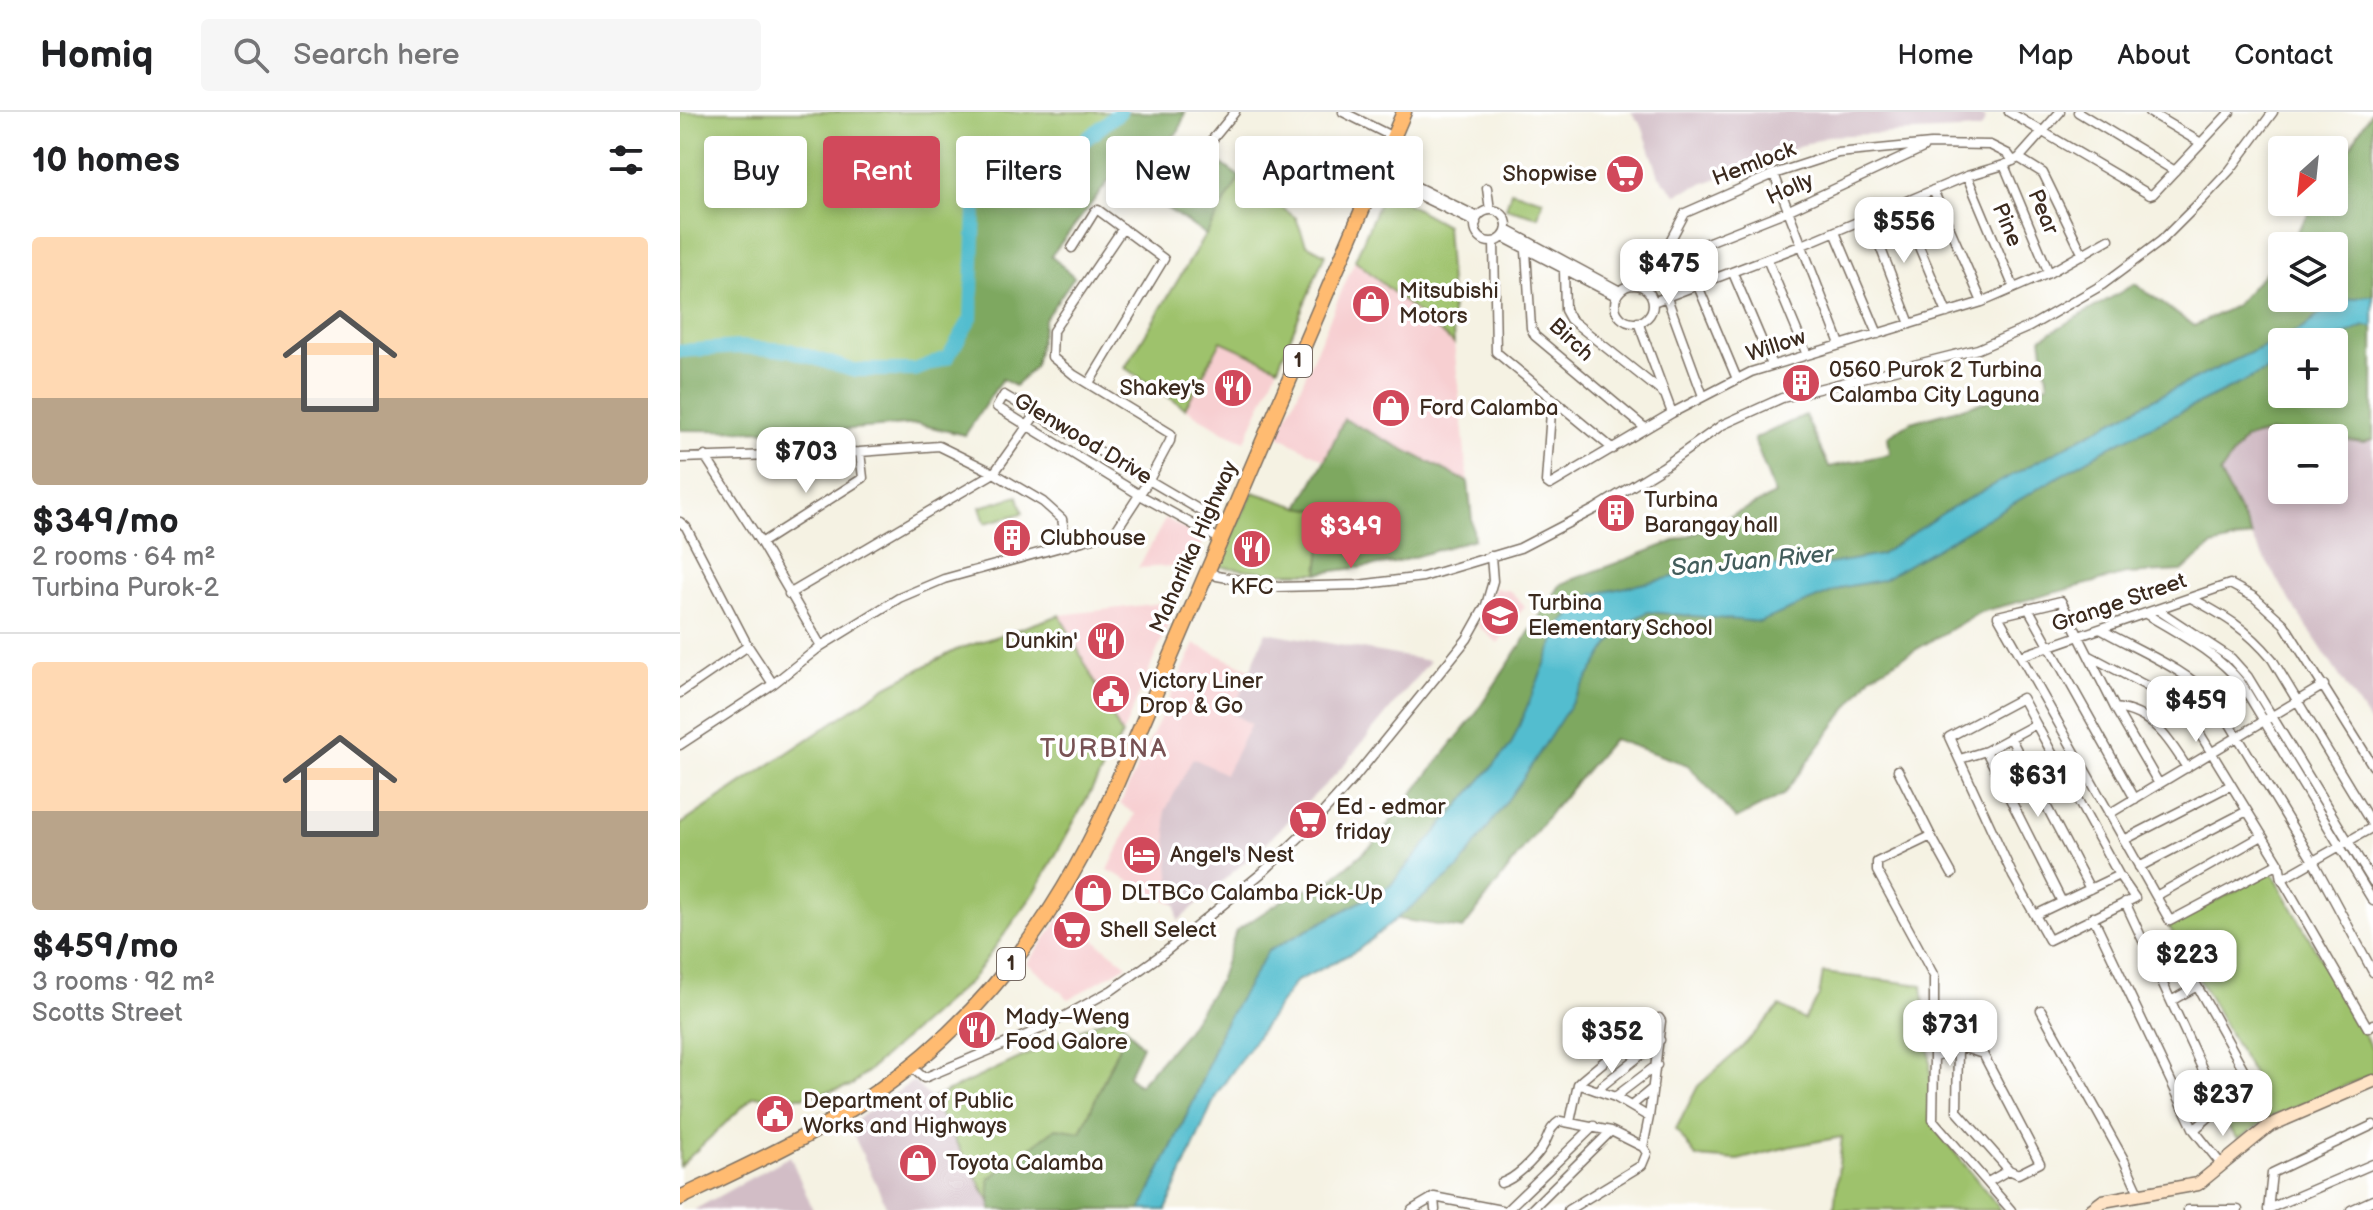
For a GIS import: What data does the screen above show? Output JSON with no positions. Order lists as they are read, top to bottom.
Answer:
{
  "streets": {
    "highway": ["1", "Maharlika Highway"],
    "street": [
      "Hemlock",
      "Holly",
      "Pear",
      "Pine",
      "Birch",
      "Willow",
      "Glenwood Drive",
      "Grange Street"
    ]
  },
  "crossings": [
    ["Hemlock", "Holly"],
    ["Hemlock", "Pear"],
    ["Hemlock", "Willow"],
    ["Pear", "Willow"],
    ["Pine", "Willow"],
    ["Birch", "Willow"],
    ["Glenwood Drive", "Maharlika Highway"]
  ],
  "districts": ["TURBINA"],
  "water": ["San Juan River"],
  "places": {
    "supermarket": ["Shopwise", "Ed - edmar friday", "Shell Select"],
    "shop": [
      "Mitsubishi Motors",
      "Ford Calamba",
      "DLTBCo Calamba Pick-Up",
      "Toyota Calamba"
    ],
    "building": ["0560 Purok 2 Turbina Calamba City Laguna", "Turbina Barangay hall", "Clubhouse"],
    "restaurant": [
      "Shakey's",
      "KFC",
      "Dunkin'",
      "Mady–Weng Food Galore"
    ],
    "school or university": ["Turbina Elementary School"],
    "public building": ["Victory Liner Drop & Go", "Department of Public Works and Highways"],
    "hotel": ["Angel's Nest"]
  },
  "north": "bottom left",
  "page": {
    "header": "Homiq",
    "search": "Search here",
    "nav": [
      "Home",
      "Map",
      "About",
      "Contact"
    ],
    "heading": "10 homes",
    "map_buttons": ["+", "−"],
    "chip": [
      "Buy",
      "Rent",
      "Filters",
      "New",
      "Apartment"
    ],
    "price": [
      "$556",
      "$475",
      "$703",
      "$349",
      "$459",
      "$631",
      "$223",
      "$731",
      "$352",
      "$237"
    ],
    "list": [
      {
        "name": "$349/mo",
        "note": "2 rooms · 64 m² · Turbina Purok-2"
      },
      {
        "name": "$459/mo",
        "note": "3 rooms · 92 m² · Scotts Street"
      }
    ]
  }
}
